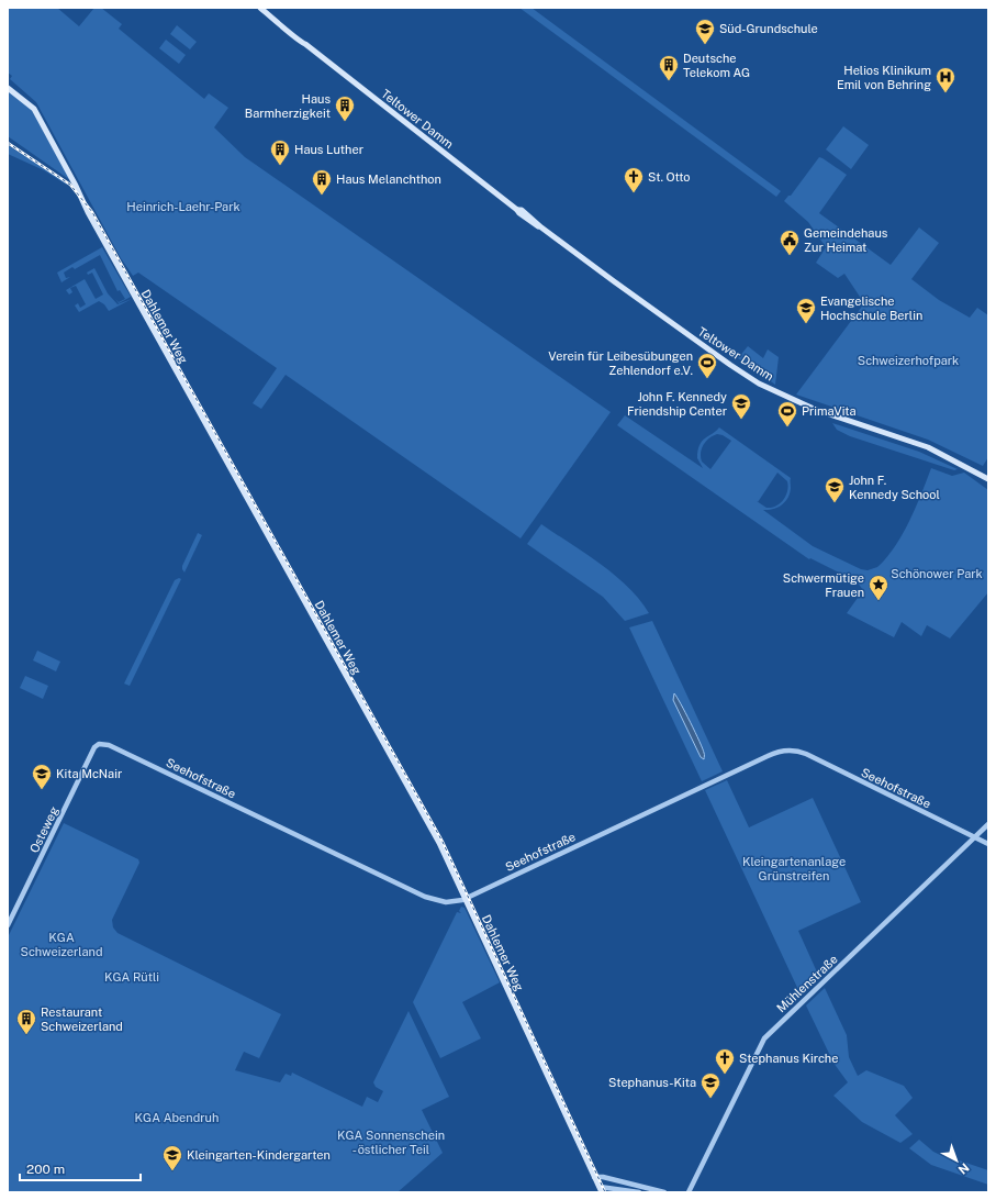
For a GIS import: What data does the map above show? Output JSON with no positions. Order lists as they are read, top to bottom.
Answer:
{
  "streets": {
    "main road": ["Teltower Damm", "Dahlemer Weg"],
    "street": ["Seehofstraße", "Osteweg", "Mühlenstraße"]
  },
  "crossings": [
    ["Dahlemer Weg", "Seehofstraße"],
    ["Seehofstraße", "Osteweg"],
    ["Seehofstraße", "Mühlenstraße"]
  ],
  "parks": [
    "Heinrich-Laehr-Park",
    "Schweizerhofpark",
    "Schönower Park",
    "Kleingartenanlage Grünstreifen",
    "KGA Schweizerland",
    "KGA Rütli",
    "KGA Abendruh",
    "KGA Sonnenschein - östlicher Teil"
  ],
  "places": {
    "school or university": [
      "Süd-Grundschule",
      "Evangelische Hochschule Berlin",
      "John F. Kennedy Friendship Center",
      "John F. Kennedy School",
      "Kita McNair",
      "Stephanus-Kita",
      "Kleingarten-Kindergarten"
    ],
    "building": [
      "Deutsche Telekom AG",
      "Haus Barmherzigkeit",
      "Haus Luther",
      "Haus Melanchthon",
      "Restaurant Schweizerland"
    ],
    "hospital": ["Helios Klinikum Emil von Behring"],
    "church": ["St. Otto", "Stephanus Kirche"],
    "public building": ["Gemeindehaus Zur Heimat"],
    "sports": ["Verein für Leibesübungen Zehlendorf e.V.", "PrimaVita"],
    "place": ["Schwermütige Frauen"]
  },
  "scale_bar": "200 m",
  "north": "bottom right"
}
